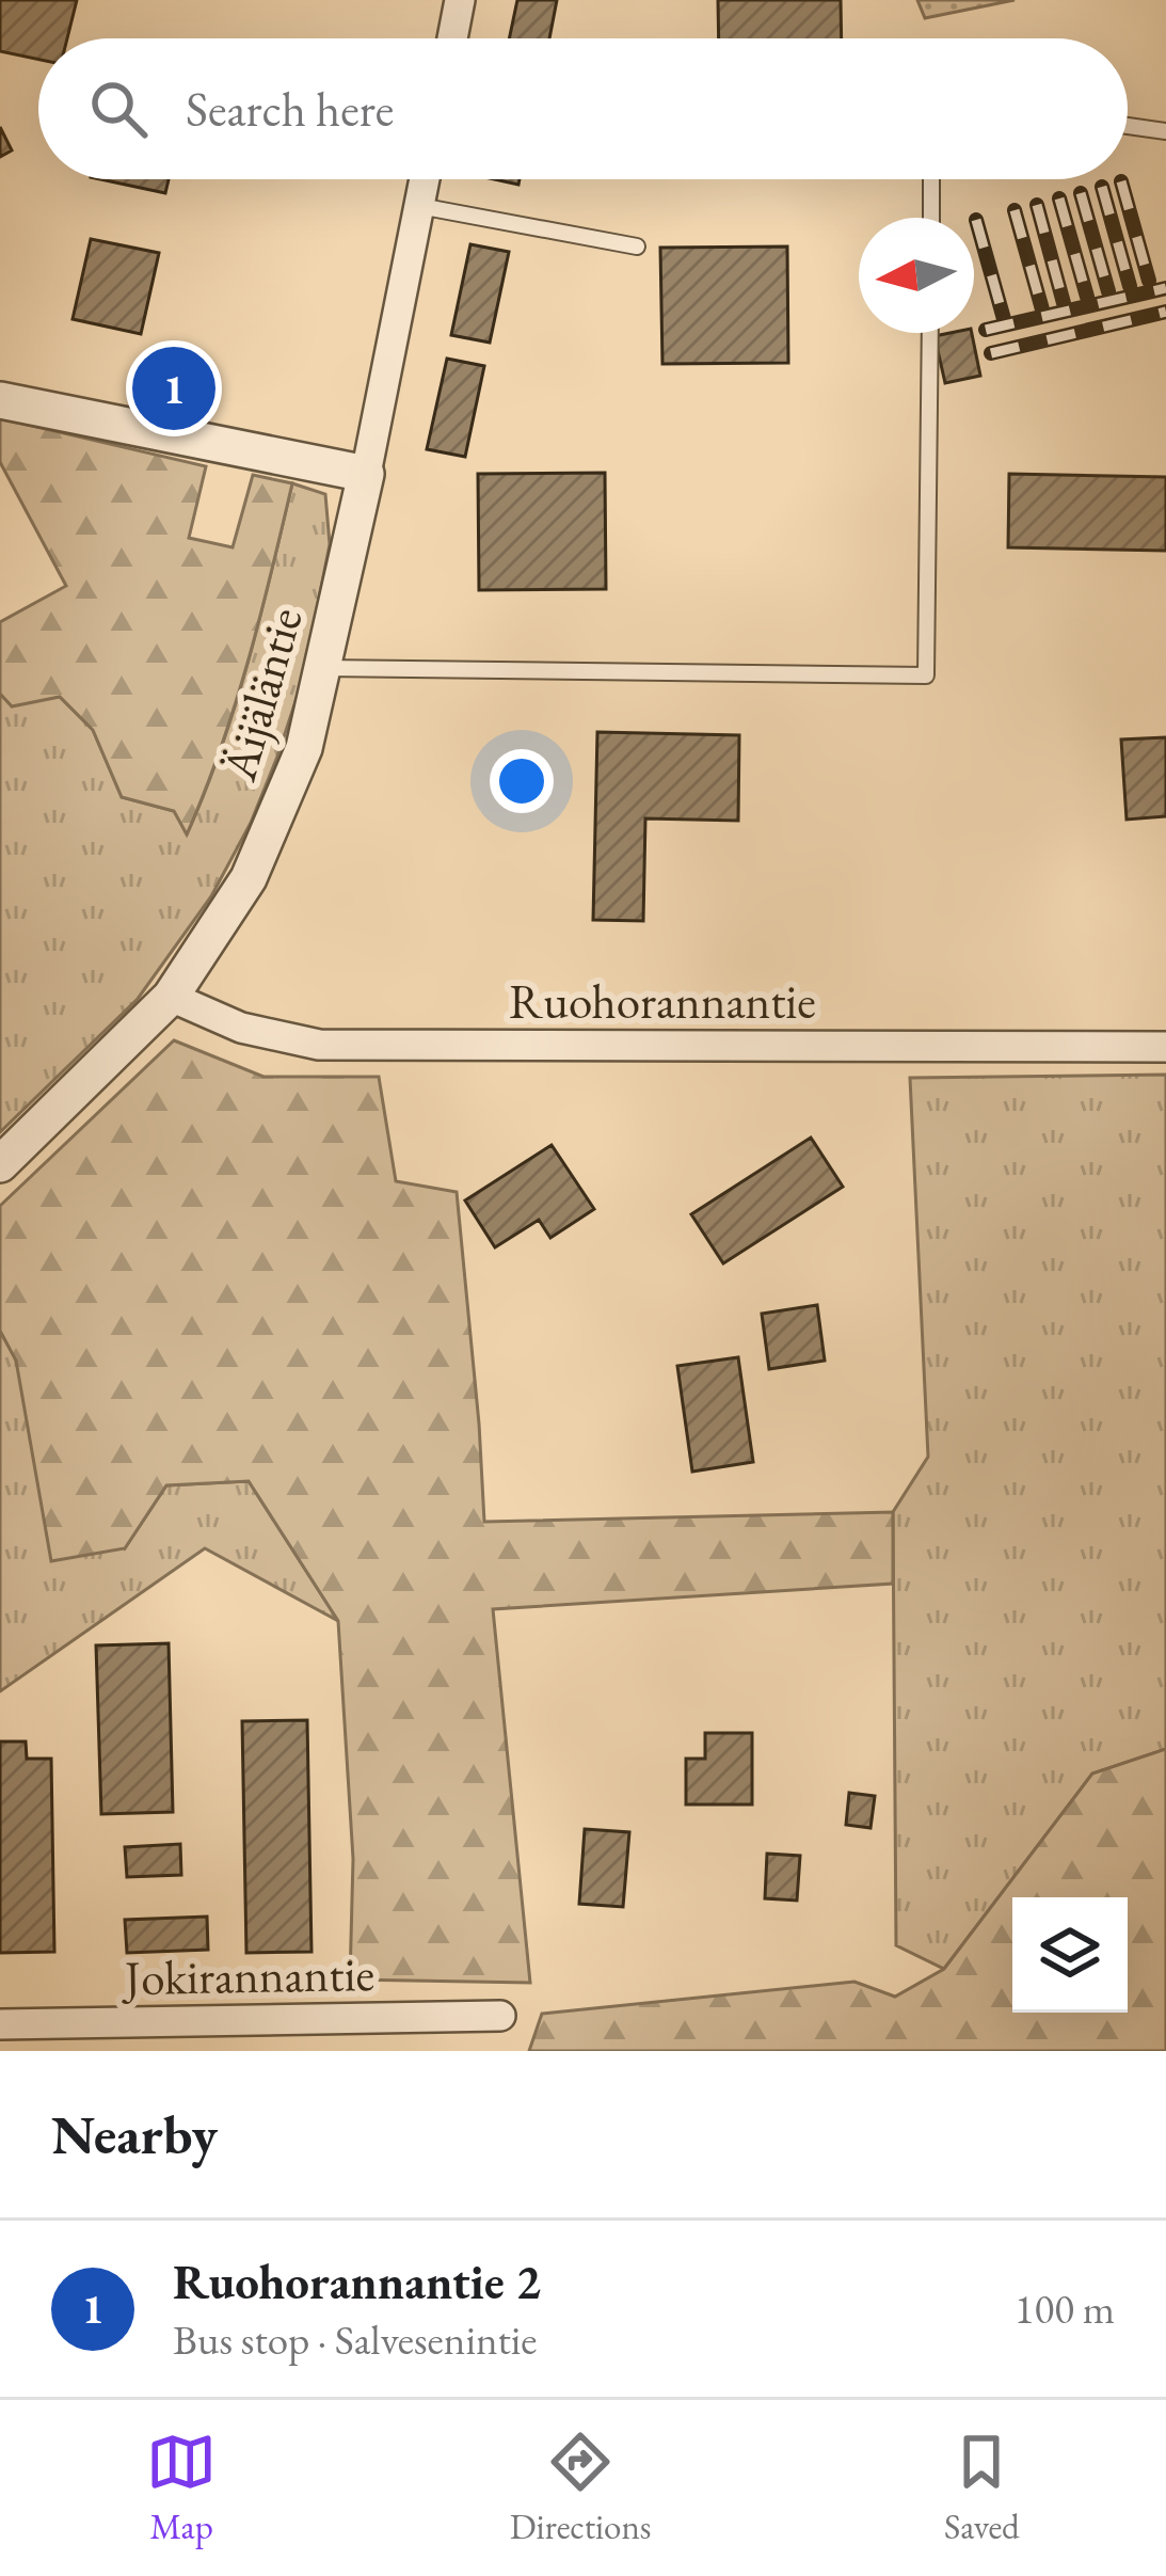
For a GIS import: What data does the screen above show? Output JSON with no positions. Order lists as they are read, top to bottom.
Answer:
{
  "streets": {
    "street": ["Äijäläntie", "Ruohorannantie", "Jokirannantie"]
  },
  "crossings": [
    ["Äijäläntie", "Ruohorannantie"]
  ],
  "north": "left",
  "page": {
    "search": "Search here",
    "pins": "1",
    "heading": "Nearby",
    "list": [
      {
        "mark": "1",
        "name": "Ruohorannantie 2",
        "note": "Bus stop · Salvesenintie",
        "value": "100 m"
      }
    ],
    "nav": ["Map", "Directions", "Saved"]
  }
}
